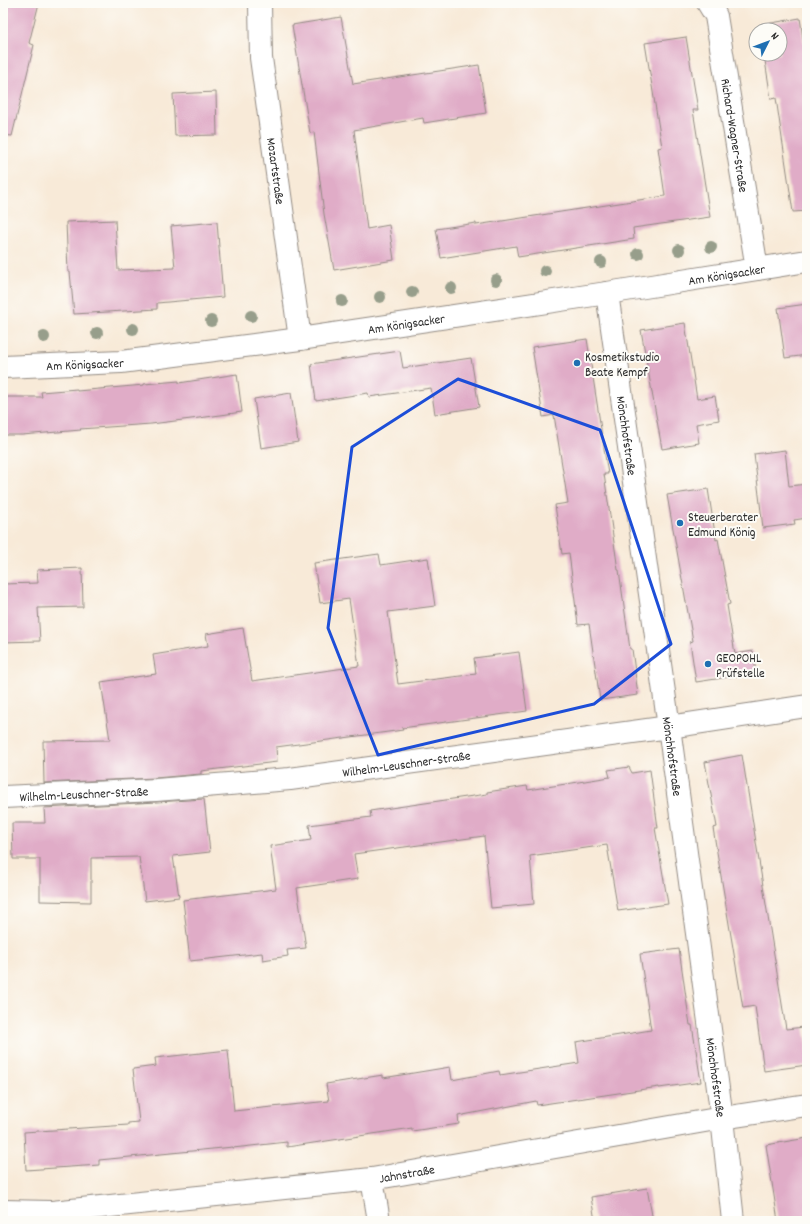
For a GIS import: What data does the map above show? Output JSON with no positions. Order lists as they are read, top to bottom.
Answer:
{
  "streets": {
    "street": [
      "Richard-Wagner-Straße",
      "Mozartstraße",
      "Am Königsacker",
      "Mönchhofstraße",
      "Wilhelm-Leuschner-Straße",
      "Jahnstraße"
    ]
  },
  "crossings": [
    ["Richard-Wagner-Straße", "Am Königsacker"],
    ["Mozartstraße", "Am Königsacker"],
    ["Am Königsacker", "Mönchhofstraße"],
    ["Mönchhofstraße", "Wilhelm-Leuschner-Straße"],
    ["Mönchhofstraße", "Jahnstraße"]
  ],
  "places": ["Kosmetikstudio Beate Kempf", "Steuerberater Edmund König", "GEOPOHL Prüfstelle"],
  "north": "top right"
}
